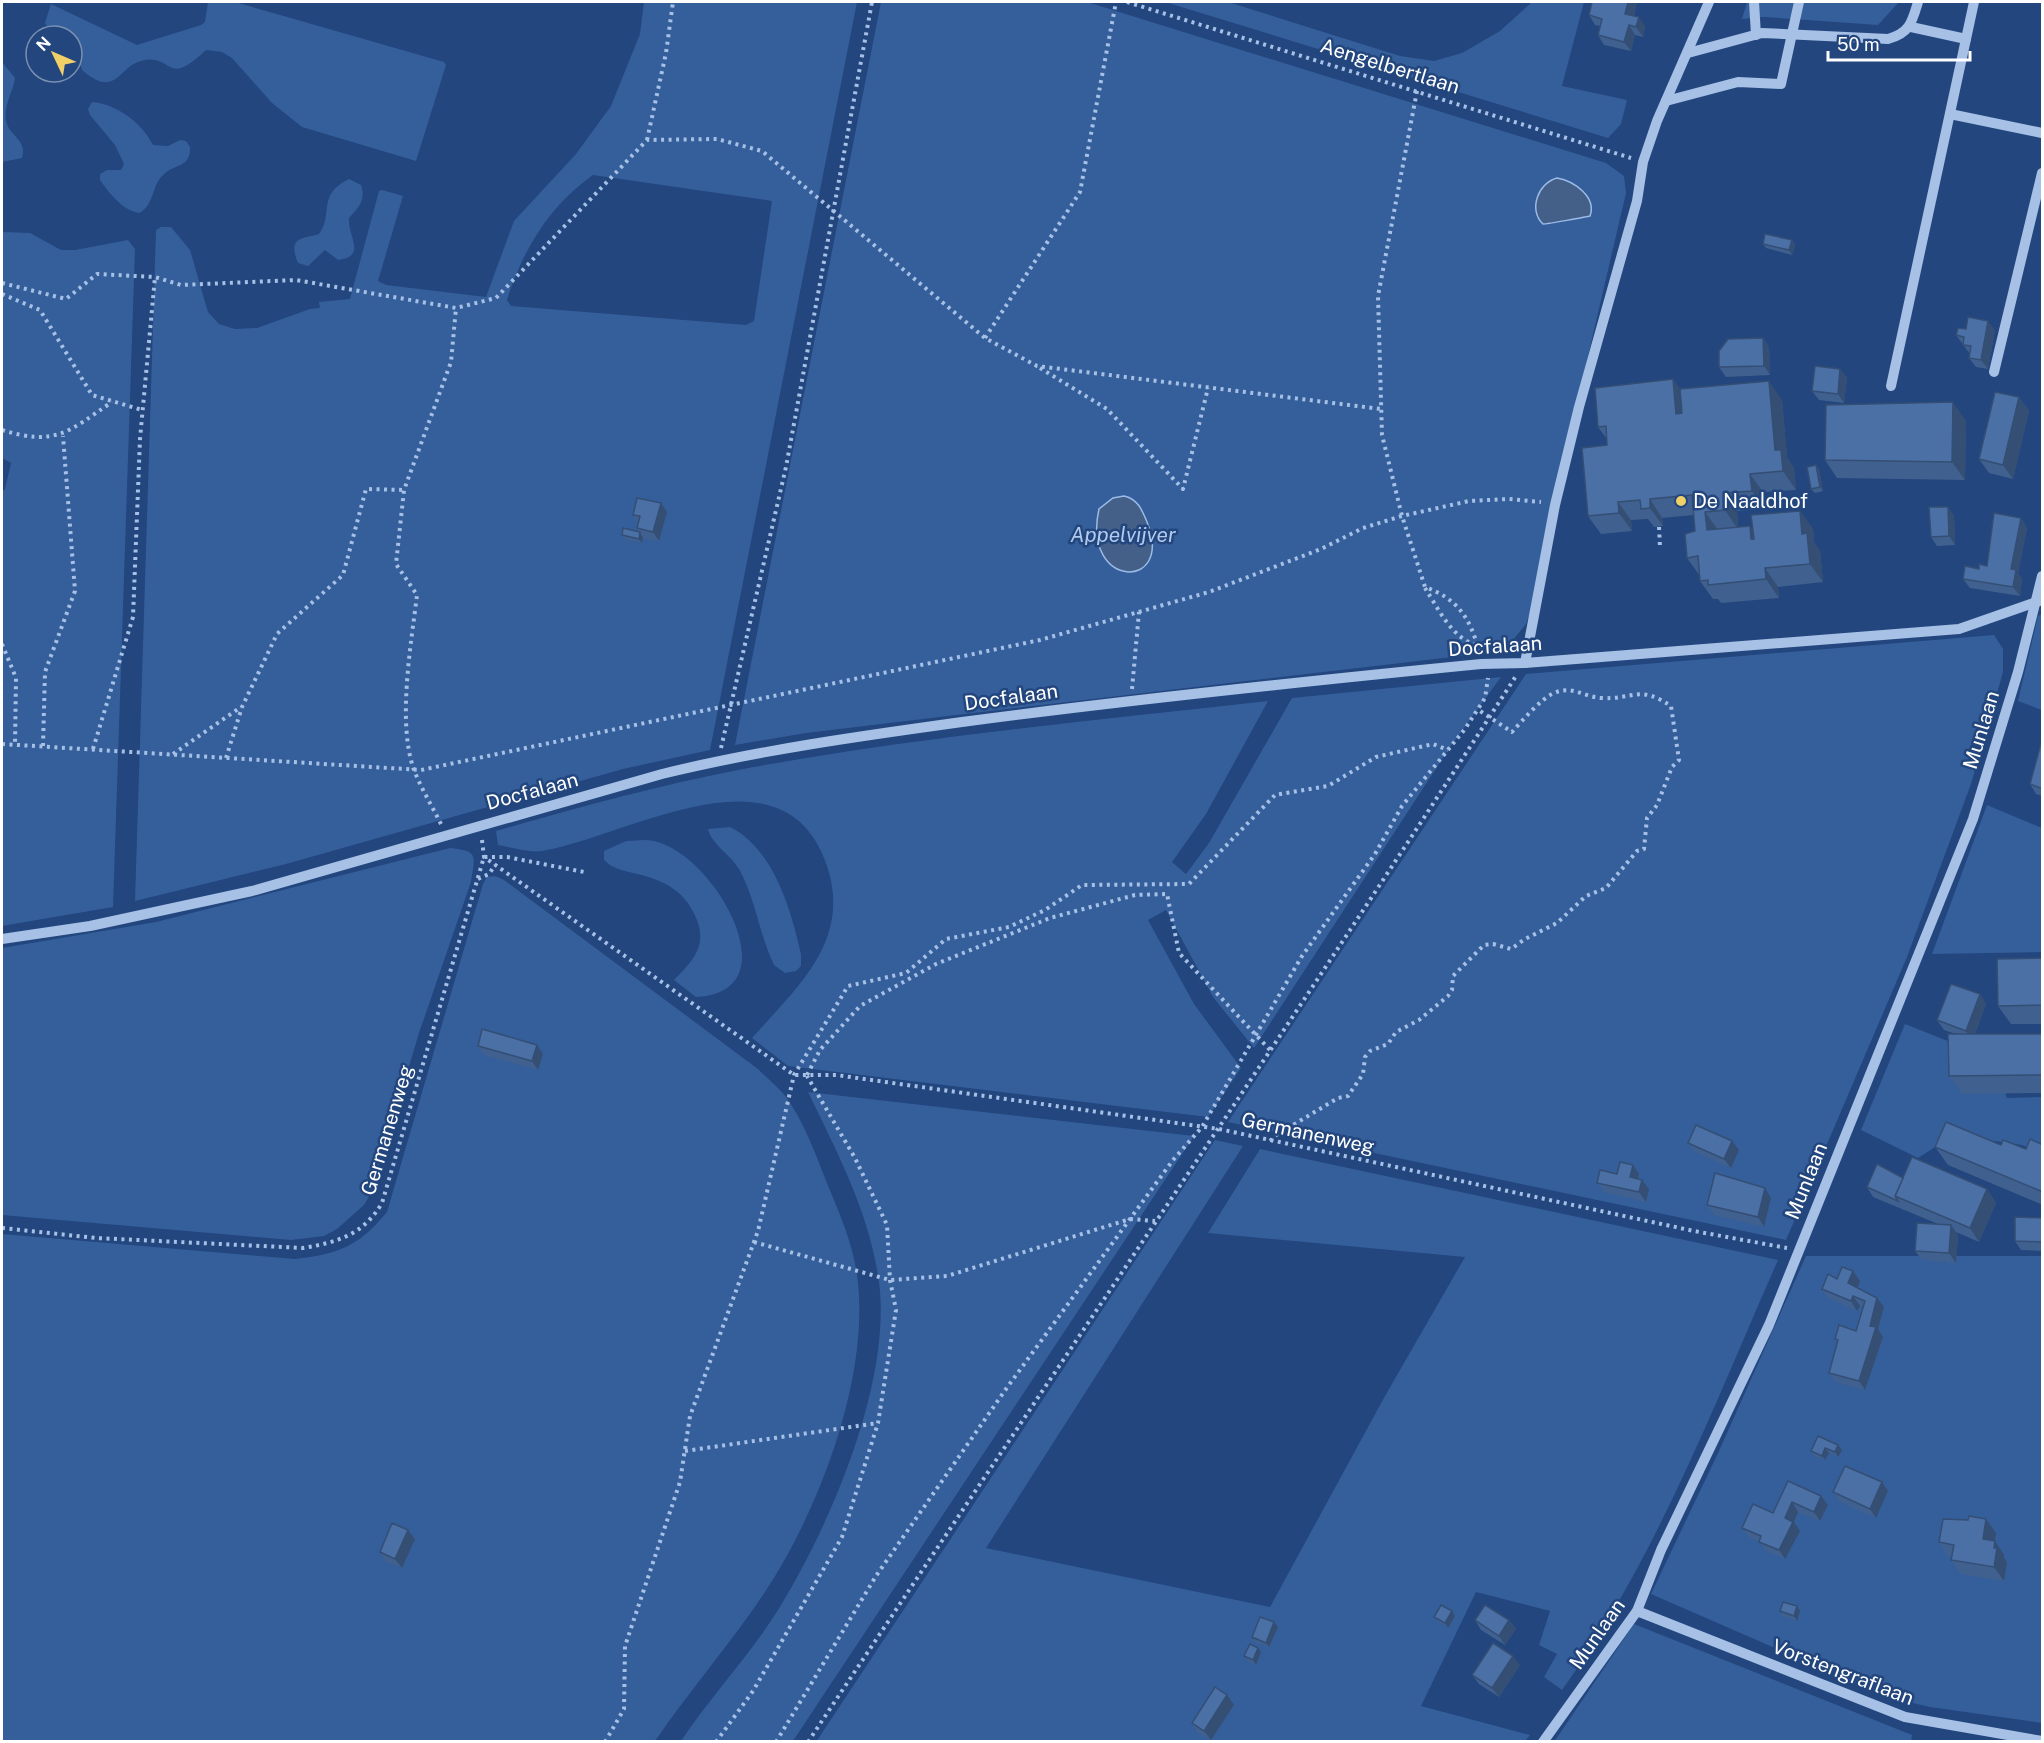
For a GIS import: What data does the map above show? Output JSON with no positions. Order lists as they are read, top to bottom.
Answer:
{
  "streets": {
    "street": ["Docfalaan", "Munlaan", "Vorstengraflaan"],
    "path": ["Aengelbertlaan", "Germanenweg"]
  },
  "crossings": [
    ["Docfalaan", "Munlaan"],
    ["Munlaan", "Germanenweg"],
    ["Munlaan", "Vorstengraflaan"]
  ],
  "water": ["Appelvijver"],
  "places": ["De Naaldhof"],
  "scale_bar": "50 m",
  "north": "top left"
}
